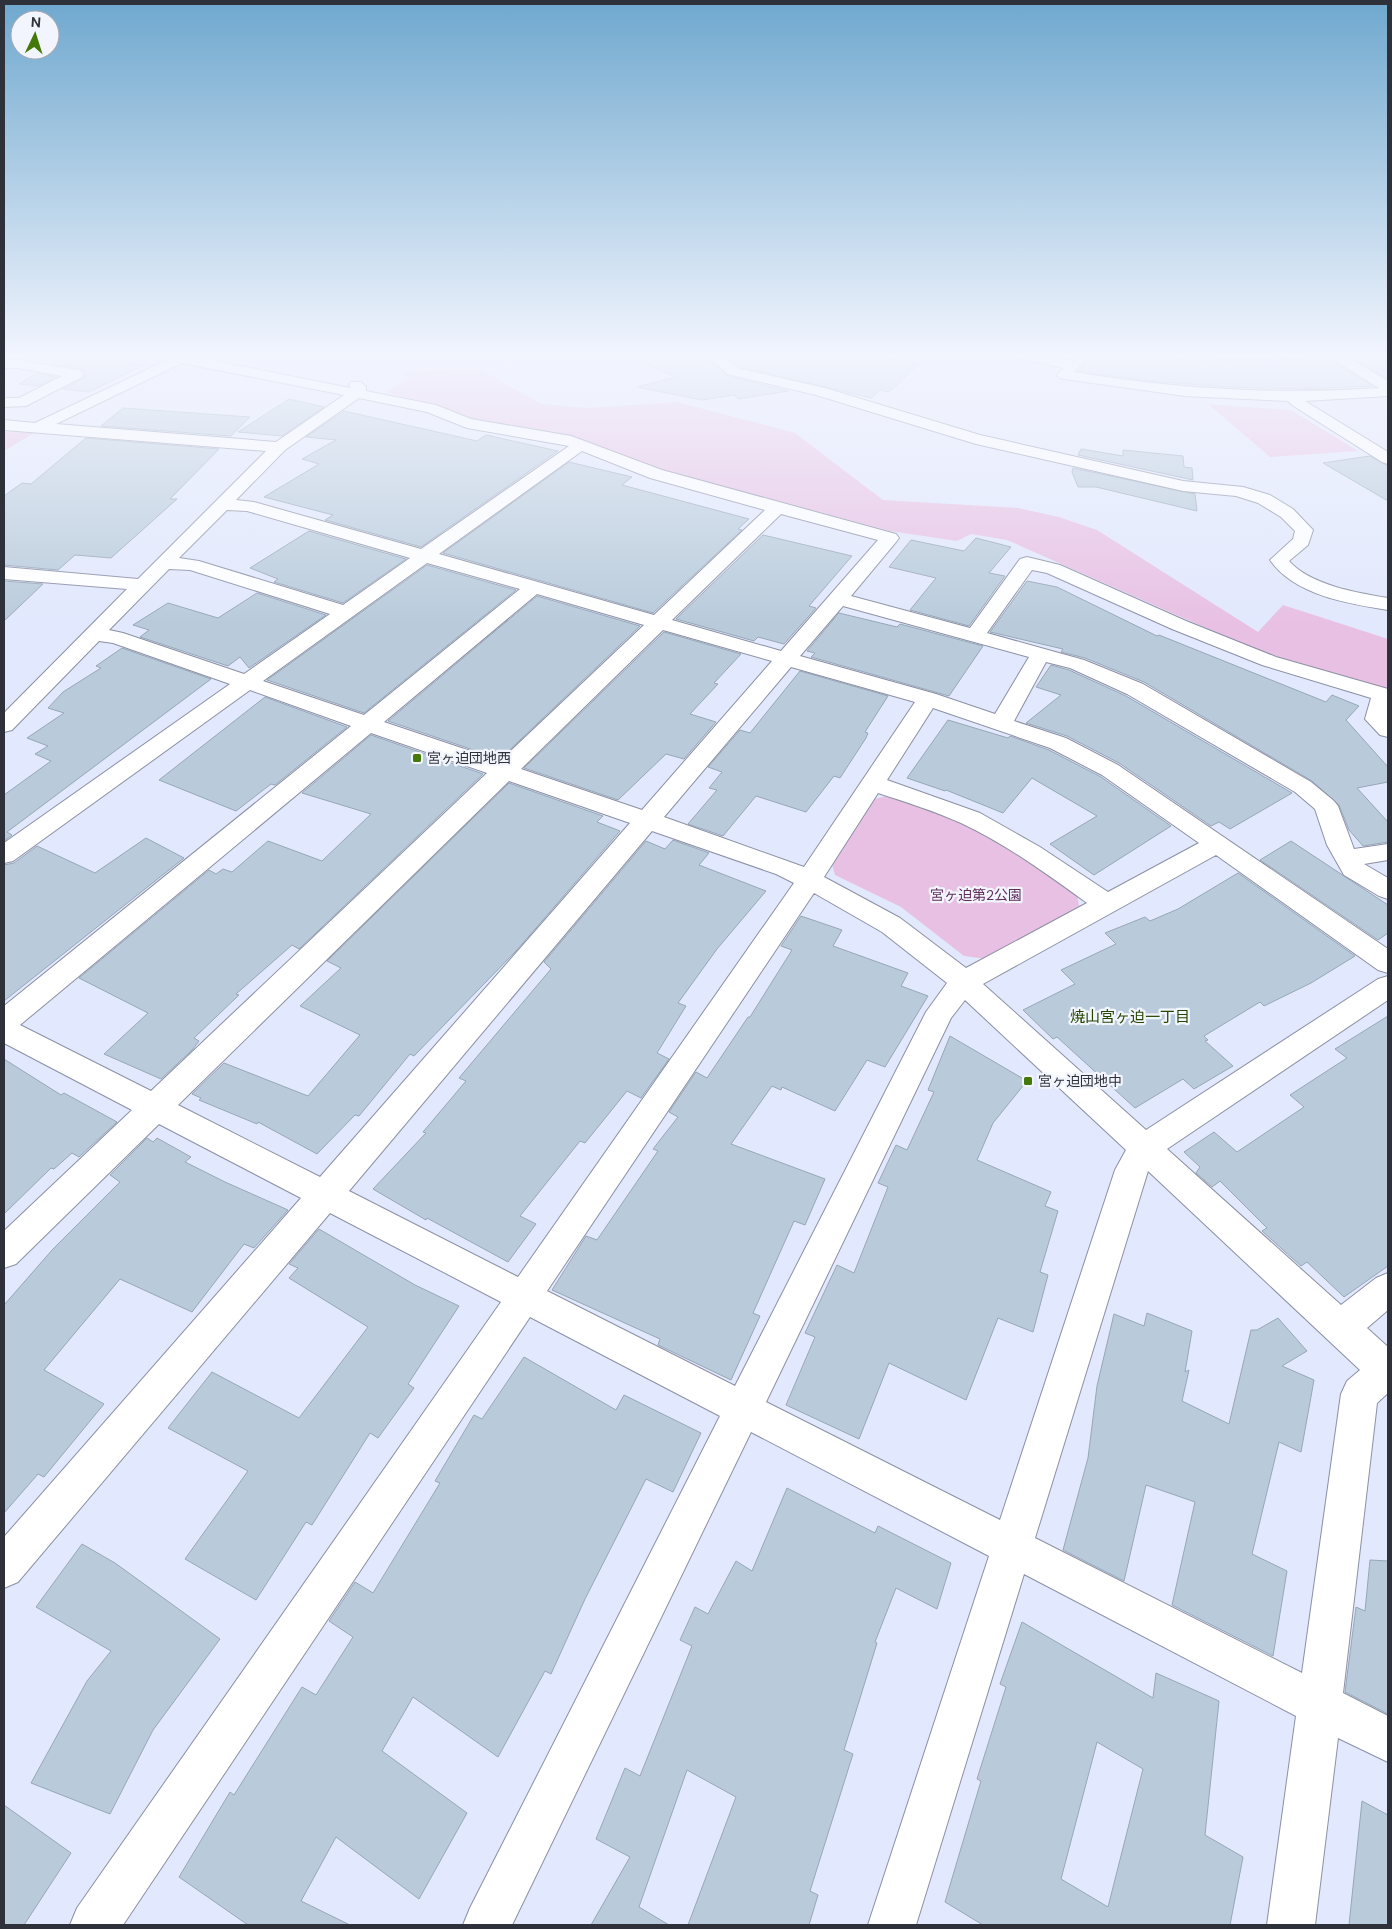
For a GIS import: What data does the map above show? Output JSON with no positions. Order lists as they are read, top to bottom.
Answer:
{
  "districts": ["焼山宮ヶ迫一丁目"],
  "parks": ["宮ヶ迫第2公園"],
  "places": {
    "transit": ["宮ヶ迫団地西", "宮ヶ迫団地中"]
  },
  "north": "top"
}
